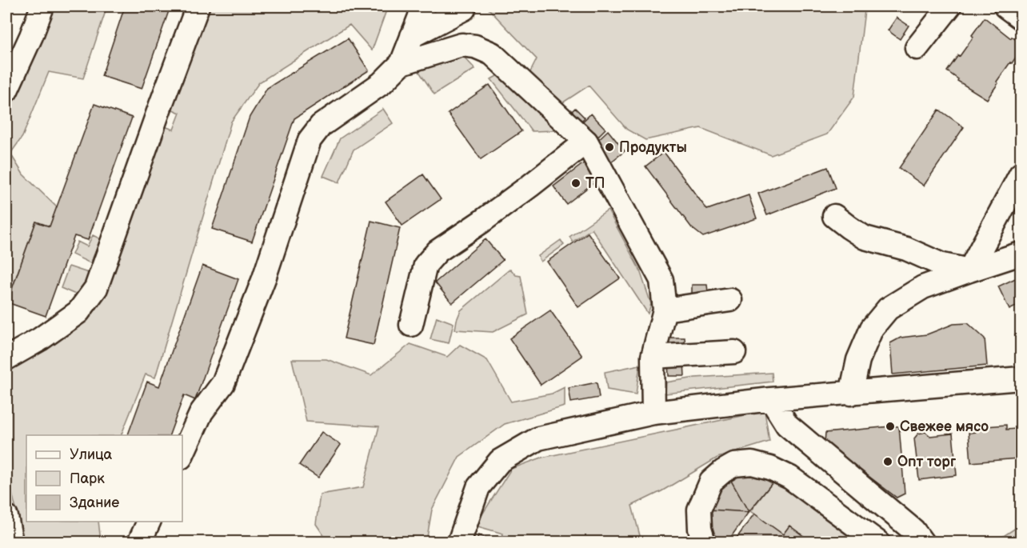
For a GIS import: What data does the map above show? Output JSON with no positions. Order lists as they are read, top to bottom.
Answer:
{
  "places": [
    "Продукты",
    "ТП",
    "Свежее мясо",
    "Опт торг"
  ],
  "legend": ["Улица", "Парк", "Здание"]
}
